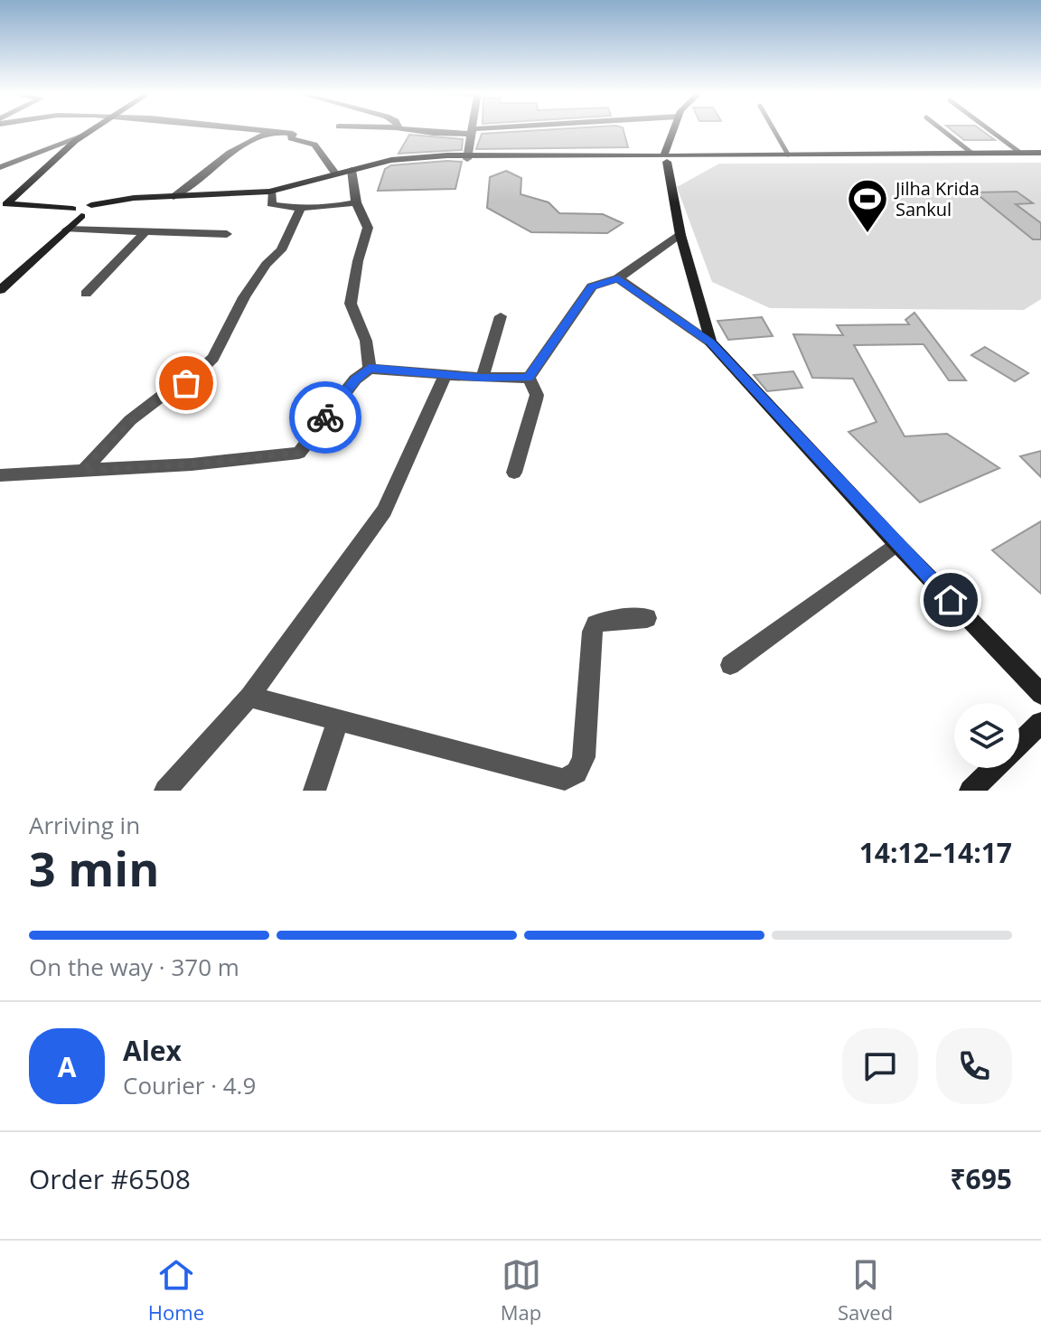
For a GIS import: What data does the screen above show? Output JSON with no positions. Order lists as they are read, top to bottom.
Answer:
{
  "places": {
    "sports": ["Jilha Krida Sankul"]
  },
  "page": {
    "heading": ["3 min", "Arriving in", "14:12–14:17"],
    "panel": [
      "Alex",
      "Courier · 4.9",
      "Order #6508",
      "₹695"
    ],
    "bar": "On the way · 370 m",
    "round": "A",
    "tabs": ["Home", "Map", "Saved"]
  }
}
